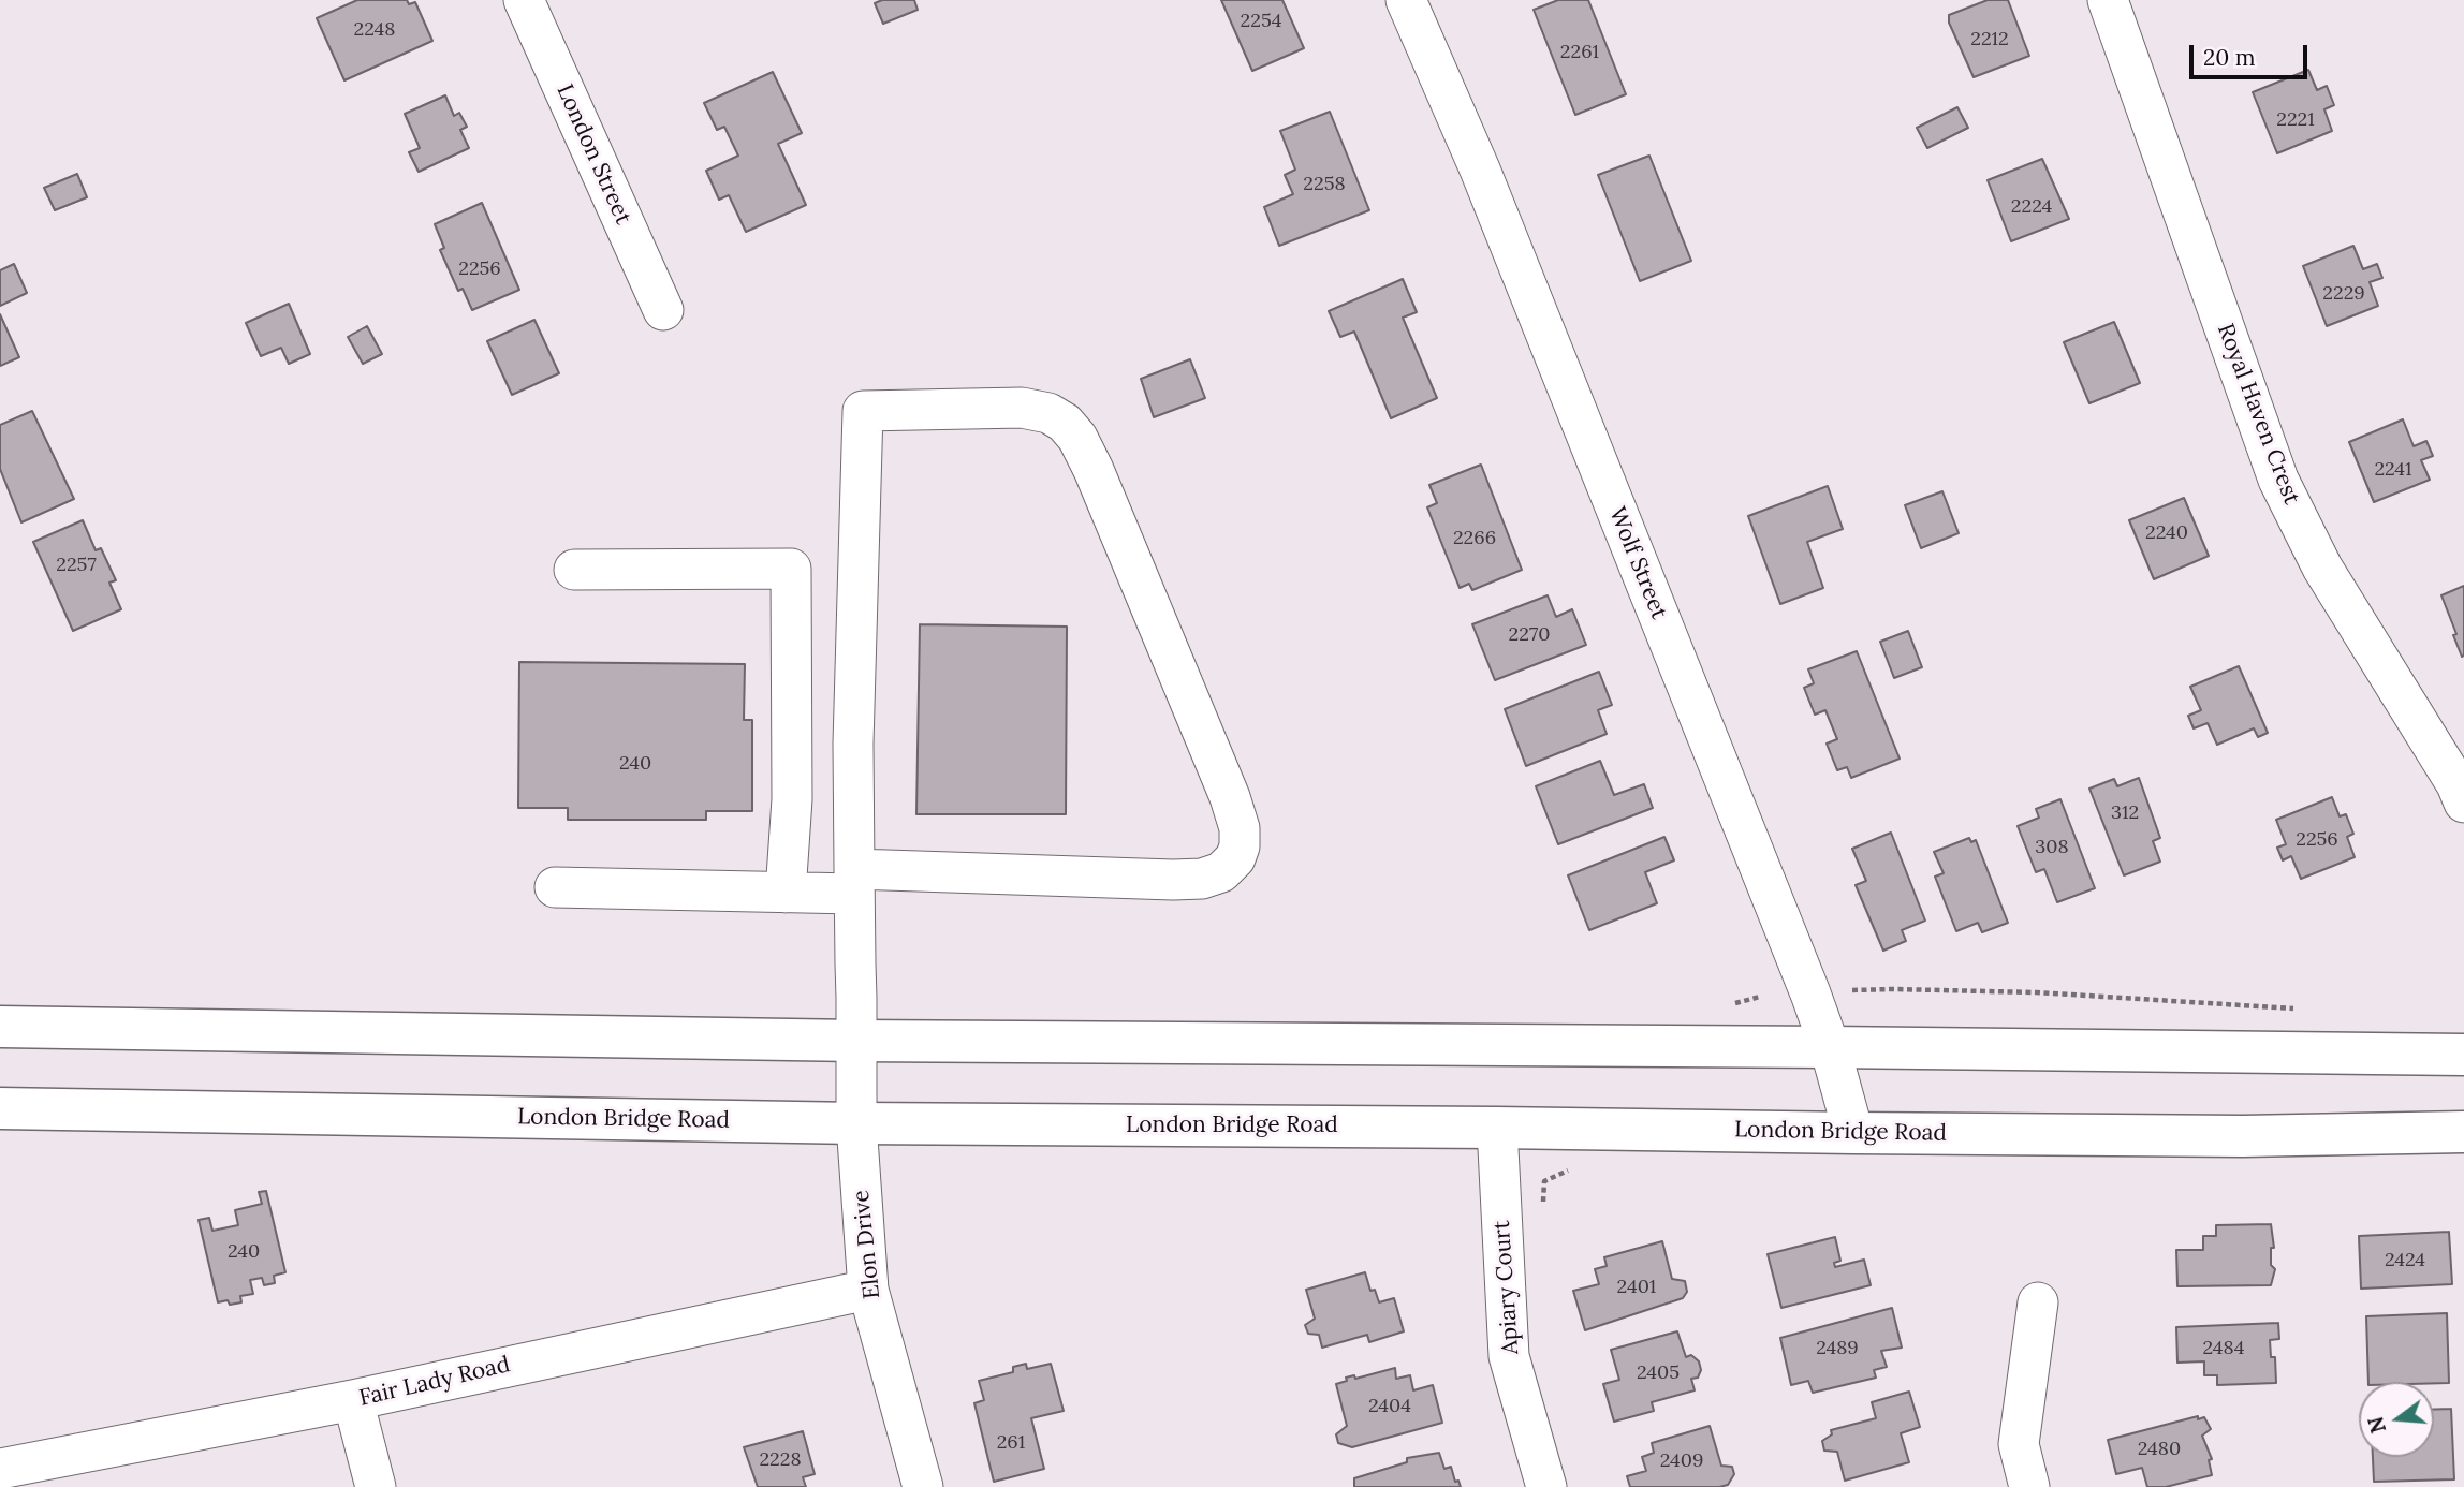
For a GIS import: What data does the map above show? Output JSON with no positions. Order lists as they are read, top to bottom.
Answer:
{
  "streets": {
    "main road": ["London Bridge Road"],
    "street": [
      "London Street",
      "Royal Haven Crest",
      "Wolf Street",
      "Elon Drive",
      "Apiary Court",
      "Fair Lady Road"
    ]
  },
  "crossings": [
    ["Wolf Street", "London Bridge Road"],
    ["London Bridge Road", "Elon Drive"],
    ["London Bridge Road", "Apiary Court"],
    ["Elon Drive", "Fair Lady Road"]
  ],
  "house_numbers": [
    "2254",
    "2248",
    "2212",
    "2261",
    "2221",
    "2258",
    "2224",
    "2256",
    "2229",
    "2241",
    "2240",
    "2266",
    "2257",
    "2270",
    "240",
    "312",
    "2256",
    "308",
    "240",
    "2424",
    "2401",
    "2489",
    "2484",
    "2405",
    "2404",
    "261",
    "2480",
    "2228",
    "2409"
  ],
  "scale_bar": "20 m",
  "north": "left"
}
